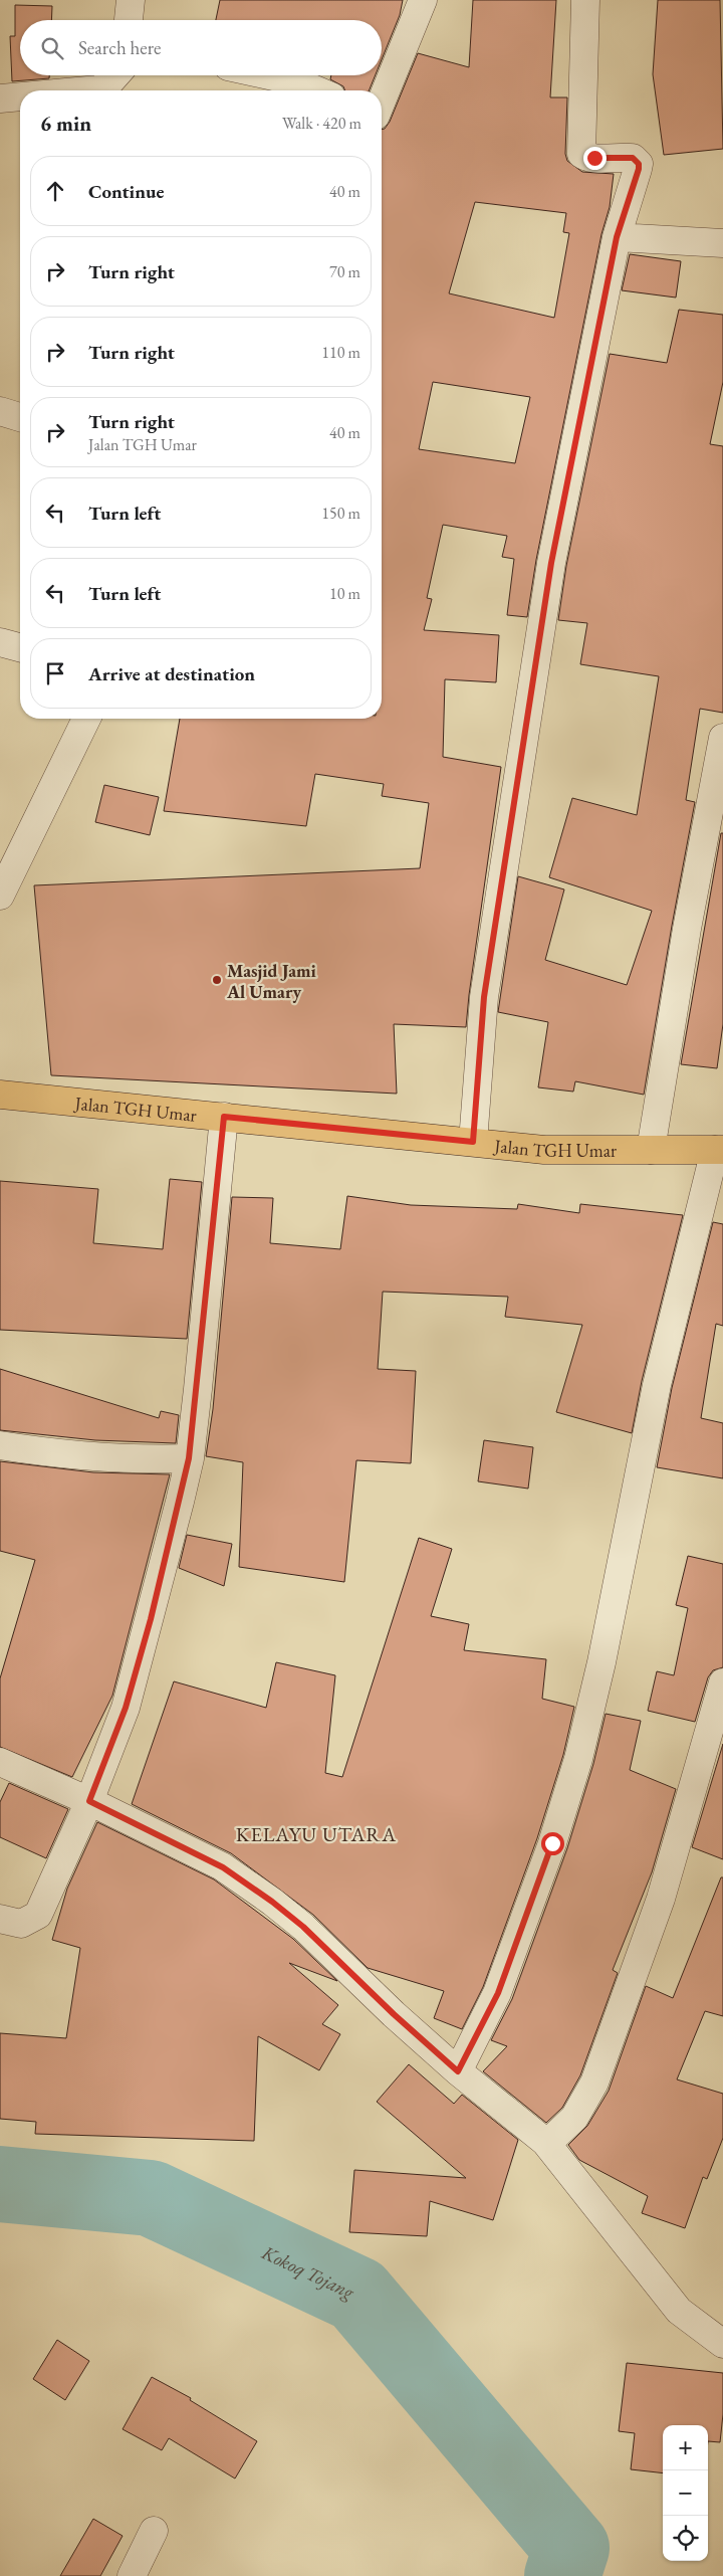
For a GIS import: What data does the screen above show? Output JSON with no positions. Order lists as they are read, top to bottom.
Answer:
{
  "streets": {
    "main road": ["Jalan TGH Umar"]
  },
  "districts": ["KELAYU UTARA"],
  "water": ["Kokoq Tojang"],
  "places": ["Masjid Jami Al Umary"],
  "page": {
    "search": "Search here",
    "heading": ["6 min", "Walk · 420 m"],
    "list": [
      ["Continue", "40 m"],
      ["Turn right", "70 m"],
      ["Turn right", "110 m"],
      ["Turn right", "Jalan TGH Umar", "40 m"],
      ["Turn left", "150 m"],
      ["Turn left", "10 m"],
      "Arrive at destination"
    ],
    "map_buttons": ["+", "−"]
  }
}
